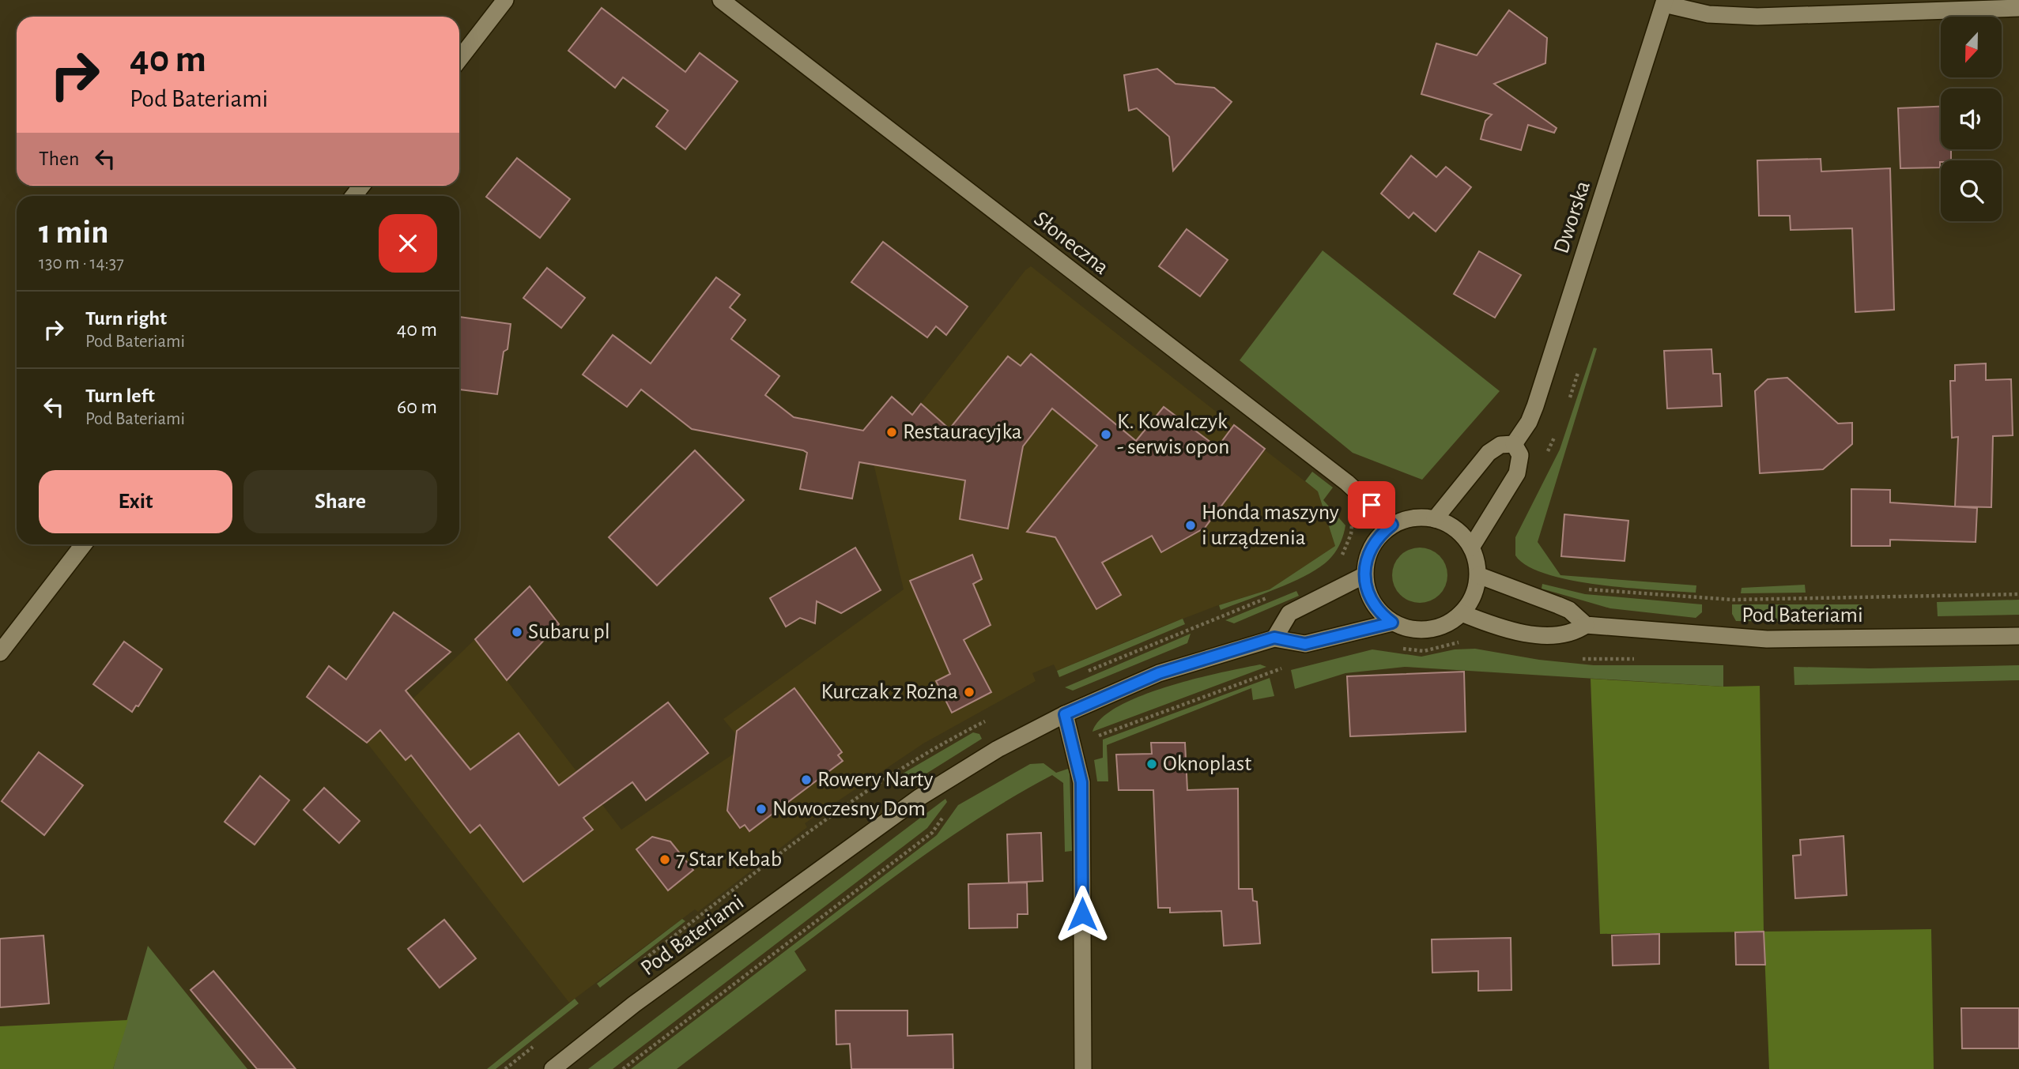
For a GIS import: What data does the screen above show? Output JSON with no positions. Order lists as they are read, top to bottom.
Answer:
{
  "streets": {
    "street": ["Dworska", "Słoneczna", "Pod Bateriami"]
  },
  "crossings": [
    ["Słoneczna", "Pod Bateriami"]
  ],
  "places": [
    "Restauracyjka",
    "K. Kowalczyk - serwis opon",
    "Honda maszyny i urządzenia",
    "Subaru pl",
    "Kurczak z Rożna",
    "Oknoplast",
    "Rowery Narty",
    "Nowoczesny Dom",
    "7 Star Kebab"
  ],
  "north": "bottom",
  "page": {
    "turn": ["40 m", "Pod Bateriami"],
    "then": "Then",
    "heading": ["1 min", "130 m · 14:37"],
    "list": [
      {
        "name": "Turn right",
        "note": "Pod Bateriami",
        "value": "40 m"
      },
      {
        "name": "Turn left",
        "note": "Pod Bateriami",
        "value": "60 m"
      }
    ],
    "buttons": ["Exit", "Share"]
  }
}
